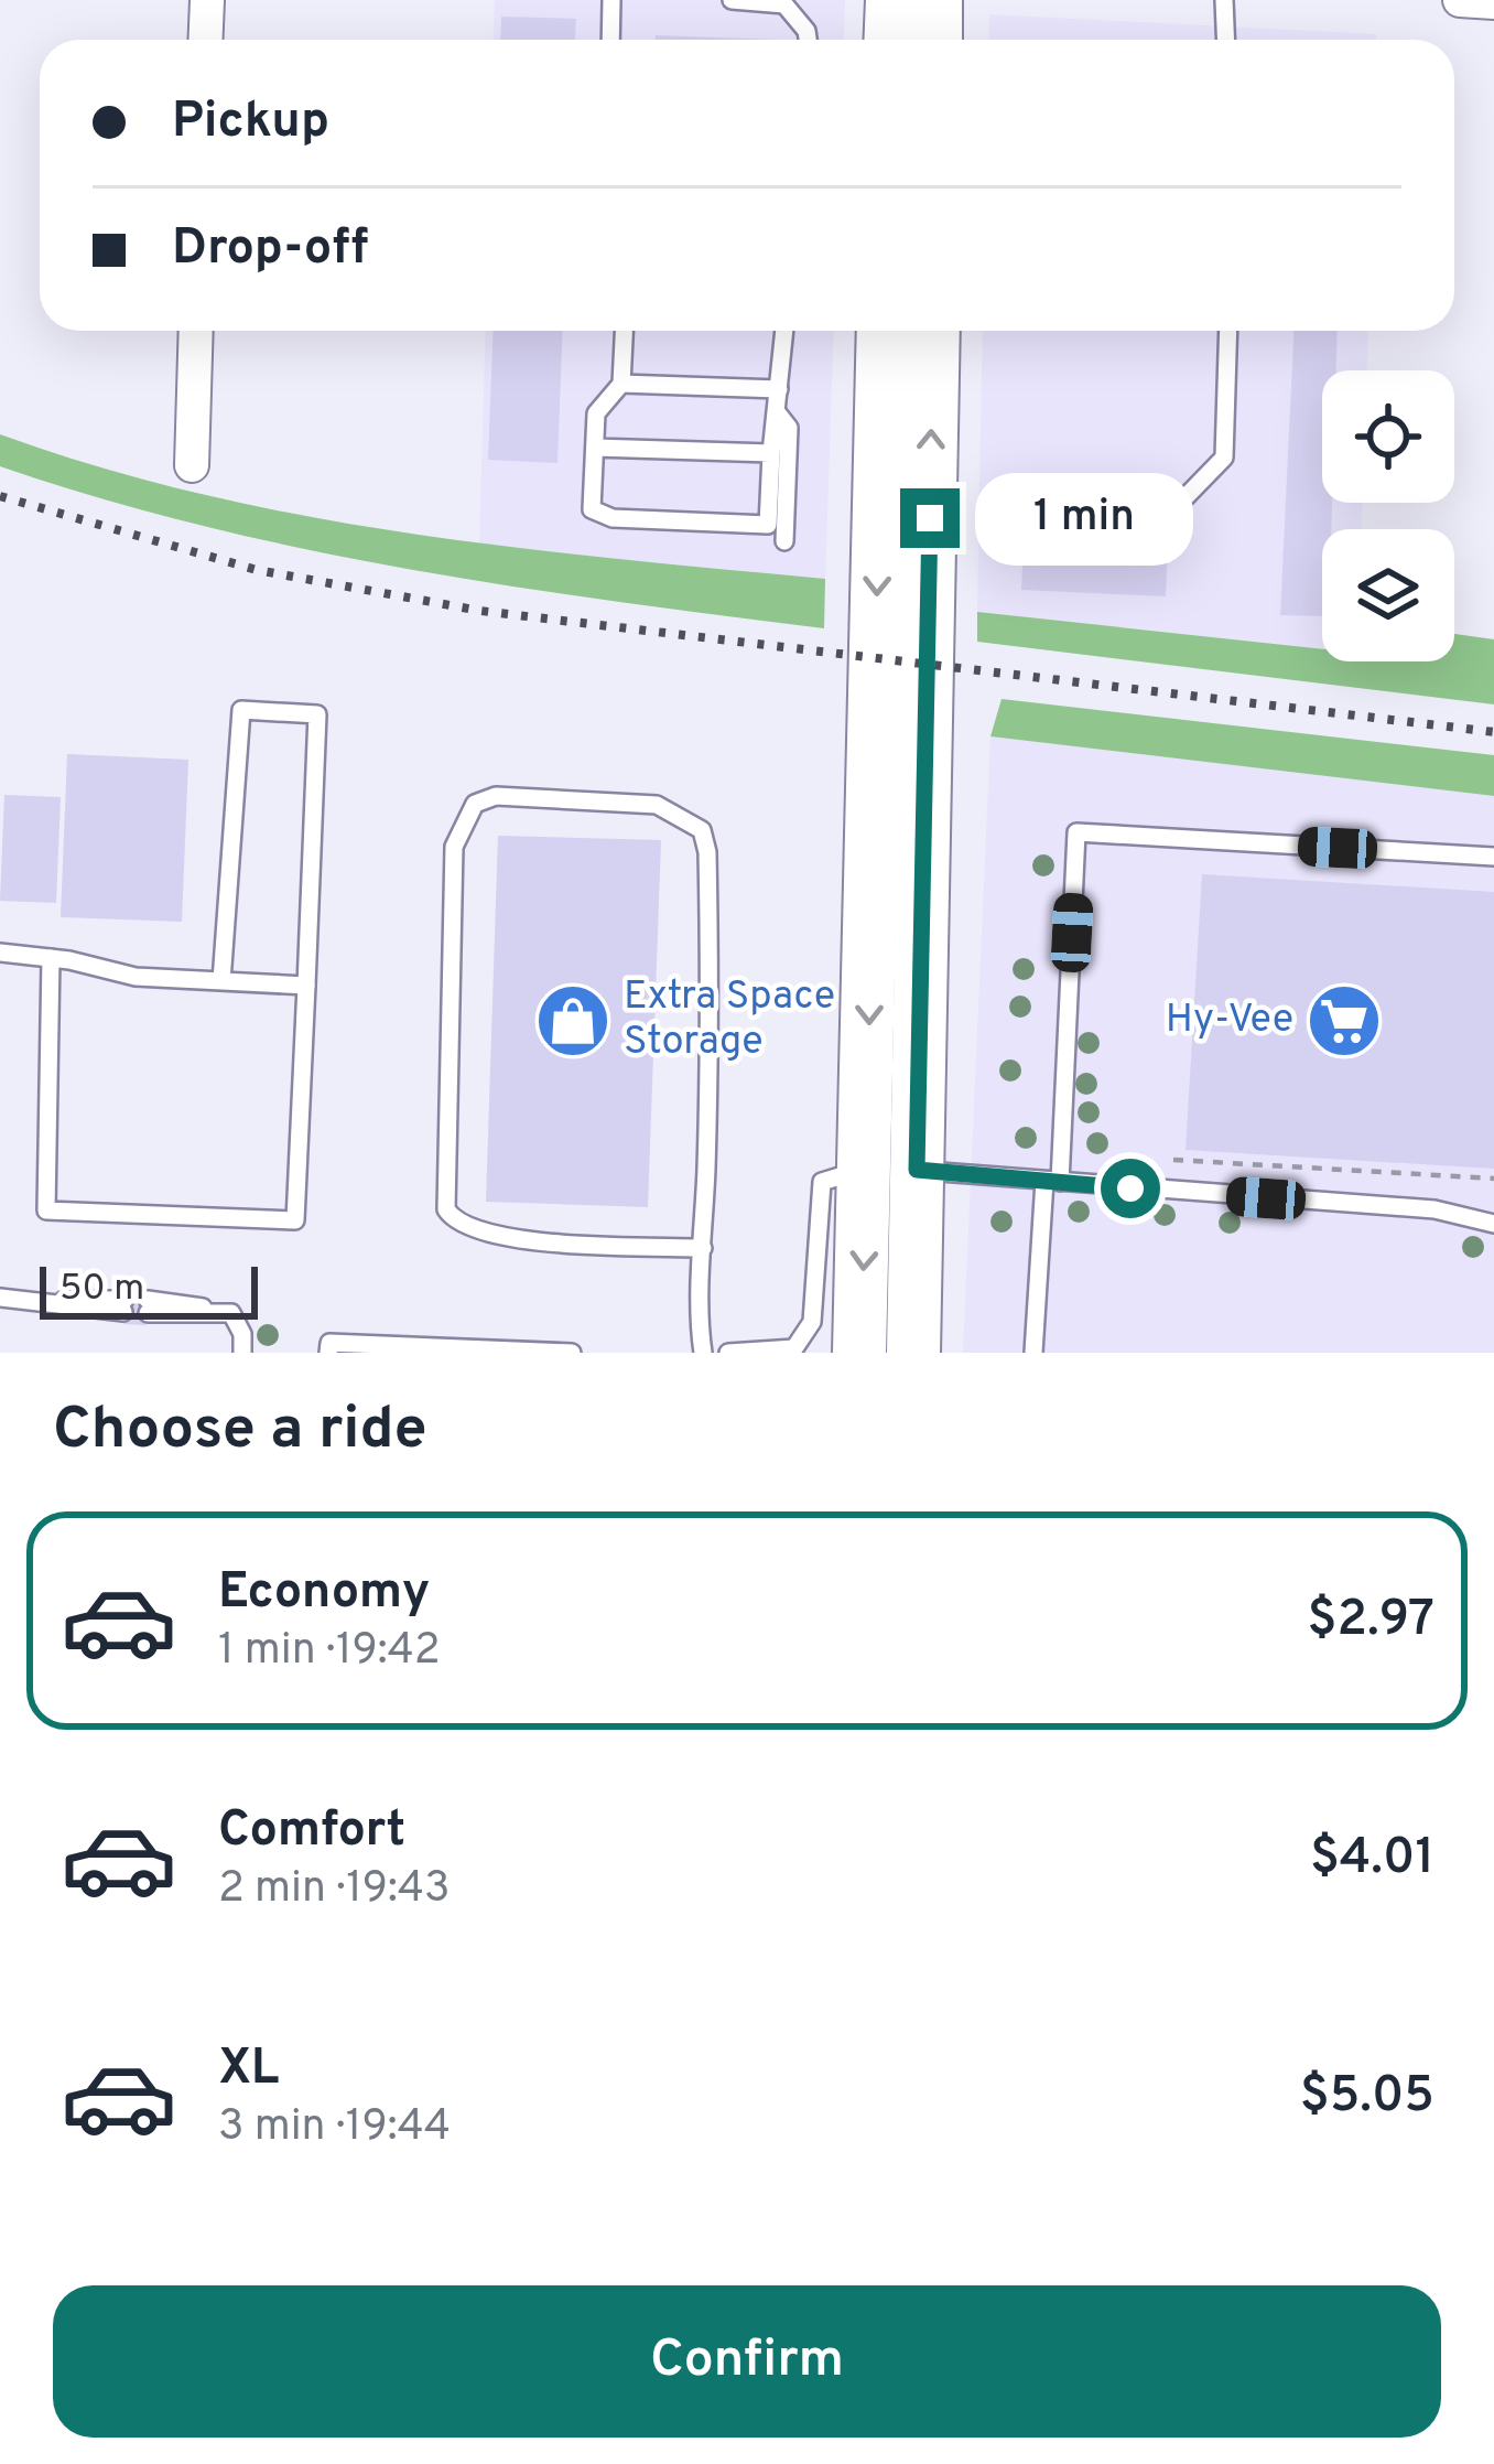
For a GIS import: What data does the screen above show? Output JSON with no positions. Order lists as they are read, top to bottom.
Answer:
{
  "places": {
    "shop": ["Extra Space Storage"],
    "supermarket": ["Hy-Vee"]
  },
  "scale_bar": "50 m",
  "page": {
    "banner": ["Pickup", "Drop-off"],
    "bubble": "1 min",
    "scale": "50 m",
    "heading": "Choose a ride",
    "list": [
      {
        "name": "Economy",
        "note": "1 min · 19:42",
        "value": "$2.97"
      },
      {
        "name": "Comfort",
        "note": "2 min · 19:43",
        "value": "$4.01"
      },
      {
        "name": "XL",
        "note": "3 min · 19:44",
        "value": "$5.05"
      }
    ],
    "buttons": "Confirm"
  }
}
